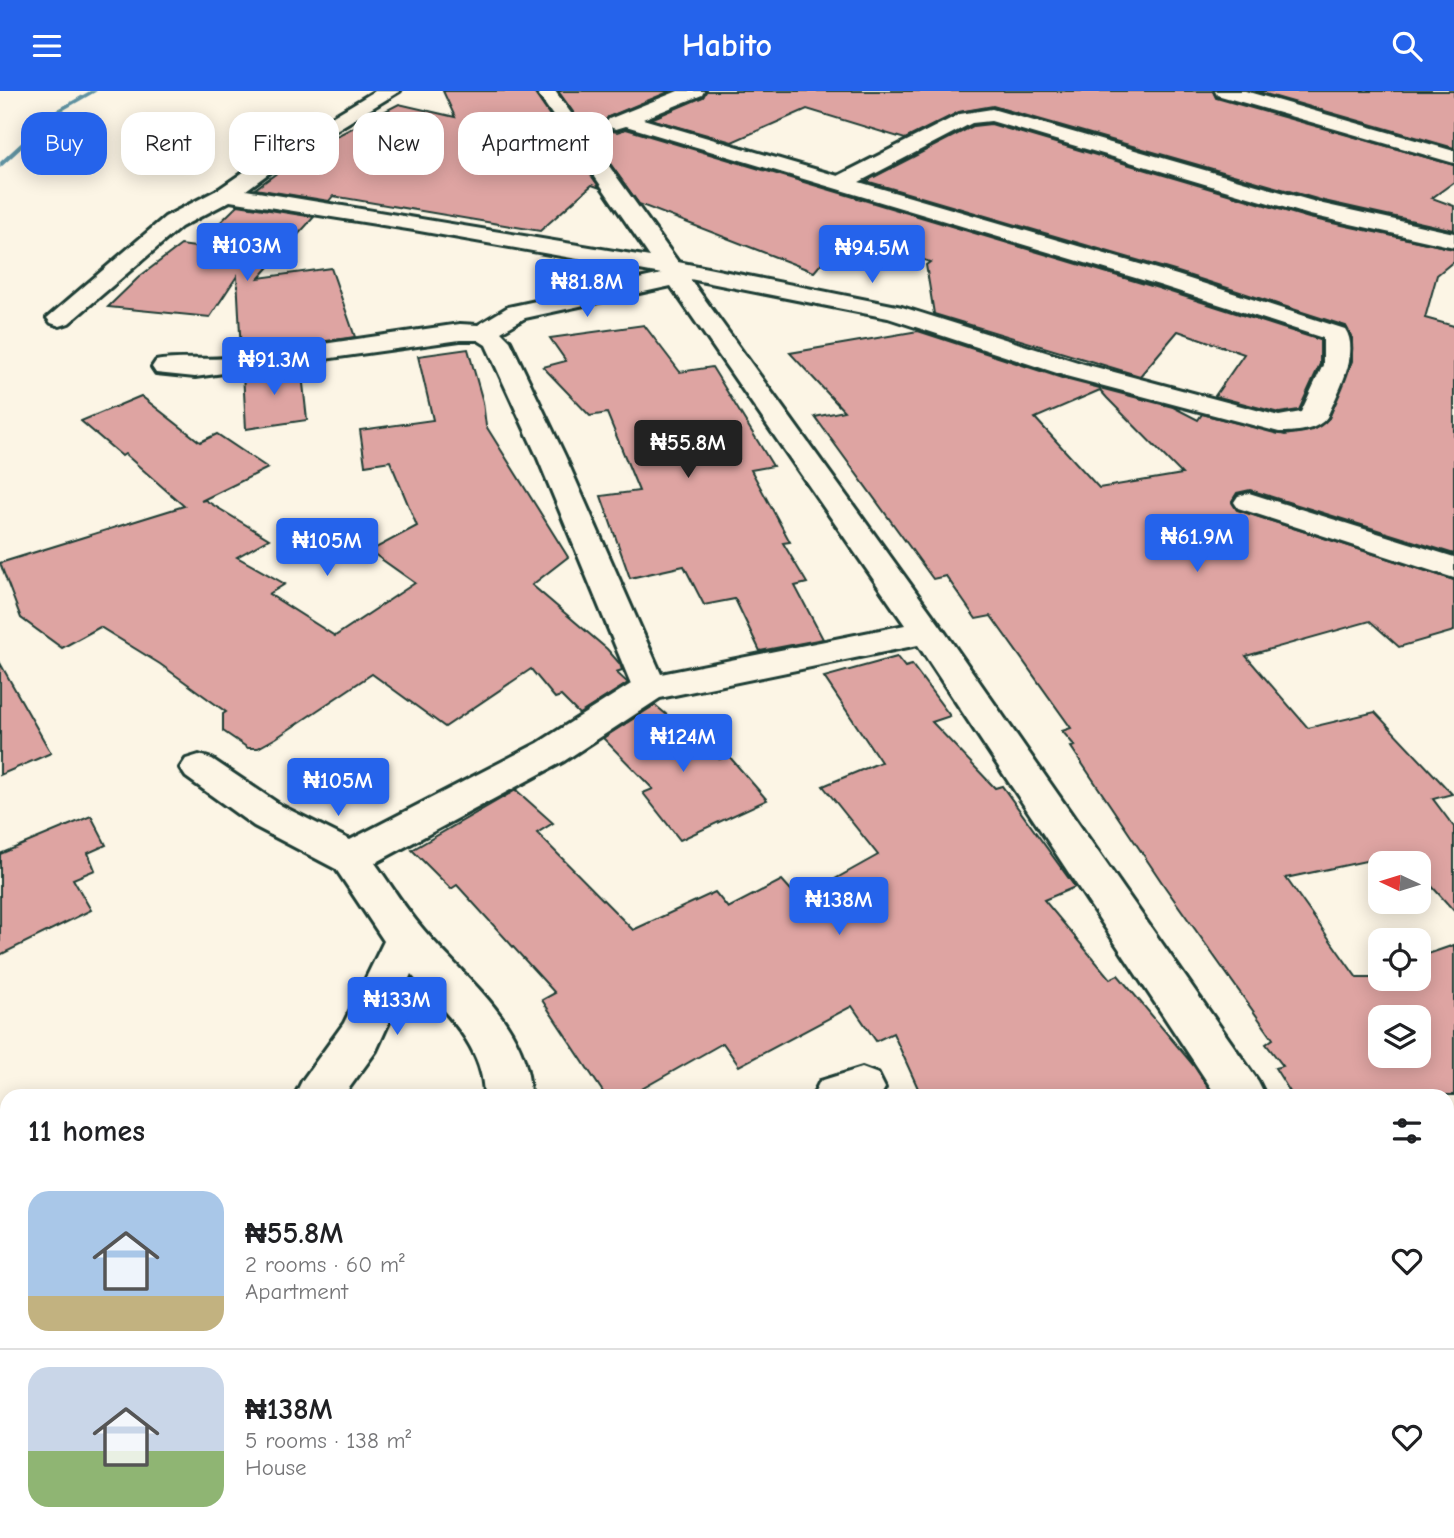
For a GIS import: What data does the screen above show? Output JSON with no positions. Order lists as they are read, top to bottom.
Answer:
{
  "north": "left",
  "page": {
    "header": "Habito",
    "chip": [
      "Buy",
      "Rent",
      "Filters",
      "New",
      "Apartment"
    ],
    "price": [
      "₦103M",
      "₦94.5M",
      "₦81.8M",
      "₦91.3M",
      "₦55.8M",
      "₦61.9M",
      "₦105M",
      "₦124M",
      "₦105M",
      "₦138M",
      "₦133M"
    ],
    "heading": "11 homes",
    "list": [
      {
        "name": "₦55.8M",
        "note": "2 rooms · 60 m² · Apartment"
      },
      {
        "name": "₦138M",
        "note": "5 rooms · 138 m² · House"
      }
    ]
  }
}
